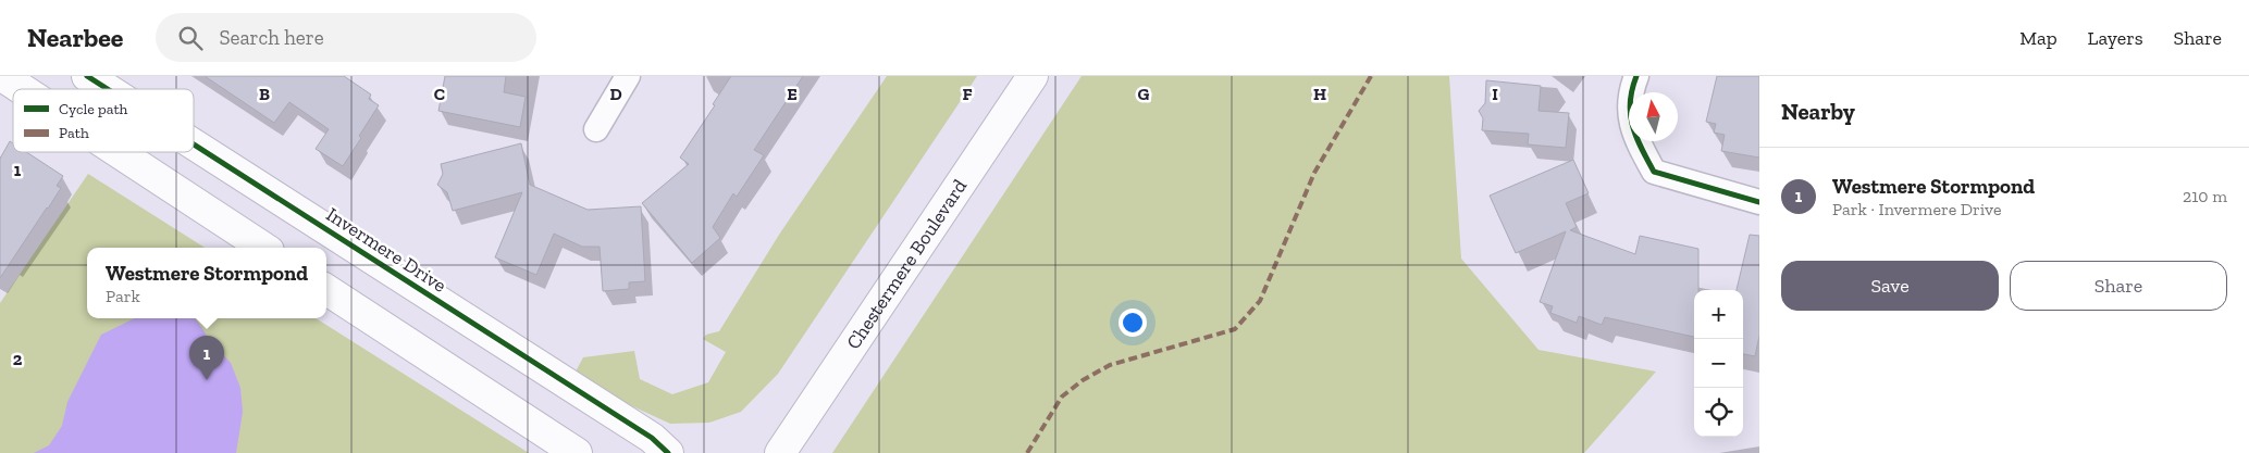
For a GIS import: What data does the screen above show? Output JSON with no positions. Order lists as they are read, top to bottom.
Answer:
{
  "streets": {
    "street": ["Invermere Drive", "Chestermere Boulevard"]
  },
  "legend": ["Cycle path", "Path"],
  "north": "top",
  "page": {
    "header": "Nearbee",
    "search": "Search here",
    "nav": ["Map", "Layers", "Share"],
    "heading": "Nearby",
    "list": [
      {
        "mark": "1",
        "name": "Westmere Stormpond",
        "note": "Park · Invermere Drive",
        "value": "210 m"
      }
    ],
    "buttons": ["Save", "Share"],
    "popup": ["Westmere Stormpond", "Park"],
    "map_buttons": ["+", "−"],
    "pins": "1"
  },
  "grid": {
    "columns": [
      "B",
      "C",
      "D",
      "E",
      "F",
      "G",
      "H",
      "I"
    ],
    "rows": ["1", "2"]
  }
}
